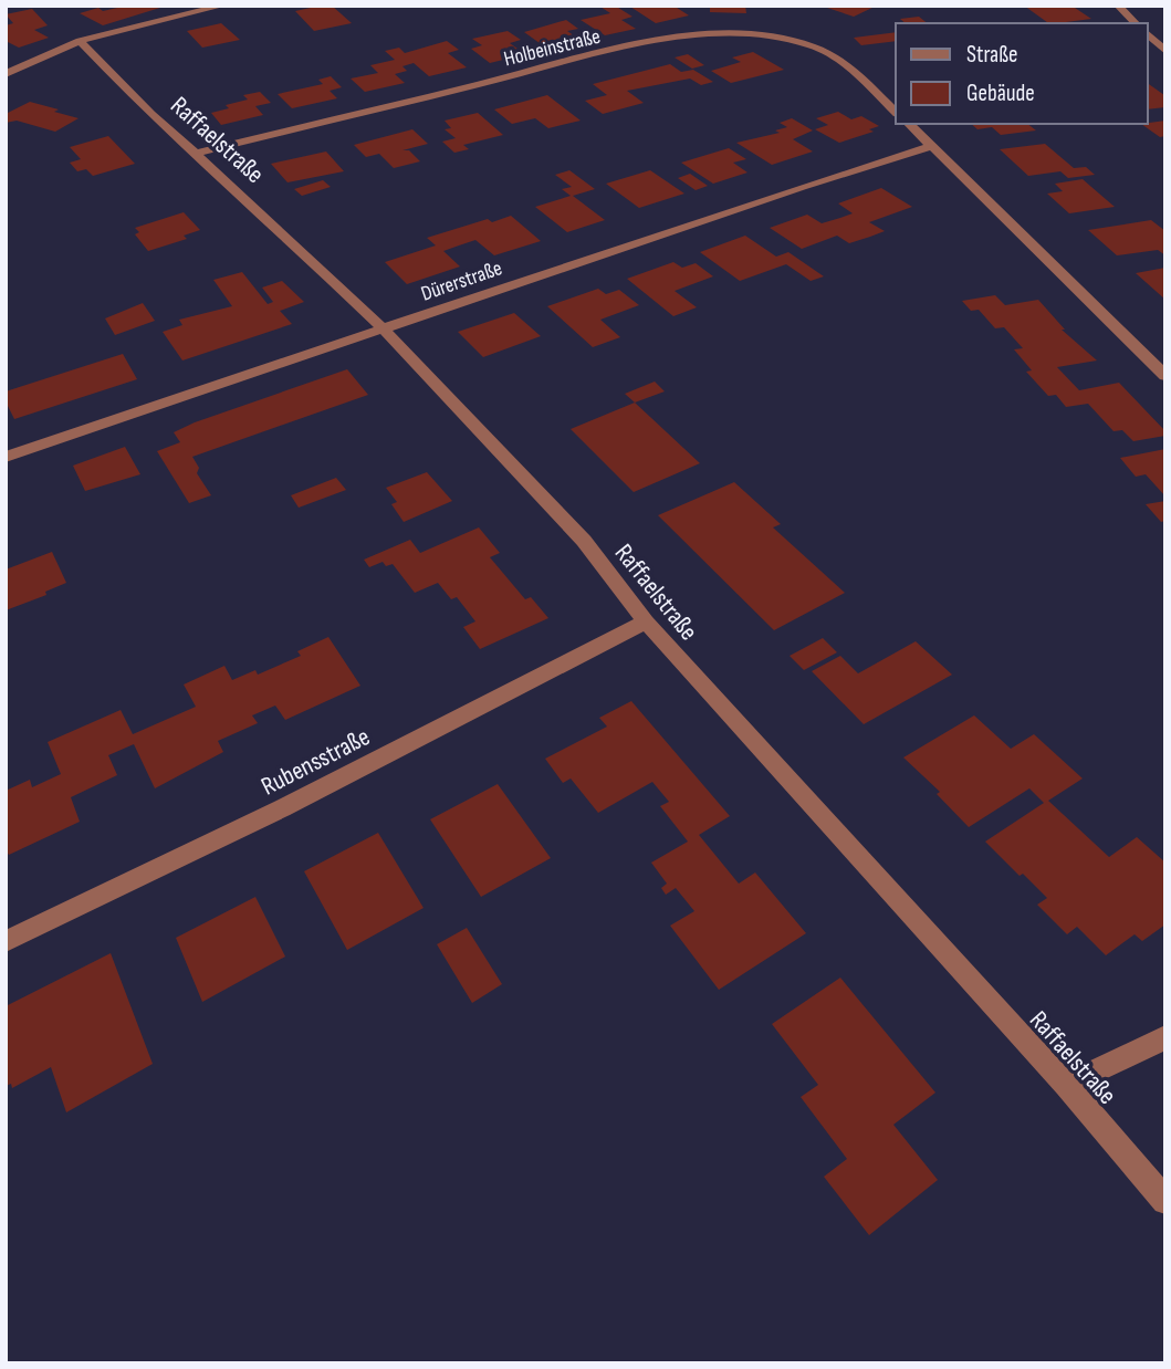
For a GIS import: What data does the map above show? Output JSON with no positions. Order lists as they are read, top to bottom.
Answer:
{
  "streets": {
    "street": [
      "Holbeinstraße",
      "Raffaelstraße",
      "Dürerstraße",
      "Rubensstraße"
    ]
  },
  "crossings": [
    ["Holbeinstraße", "Raffaelstraße"],
    ["Raffaelstraße", "Dürerstraße"],
    ["Raffaelstraße", "Rubensstraße"]
  ],
  "legend": ["Straße", "Gebäude"]
}
